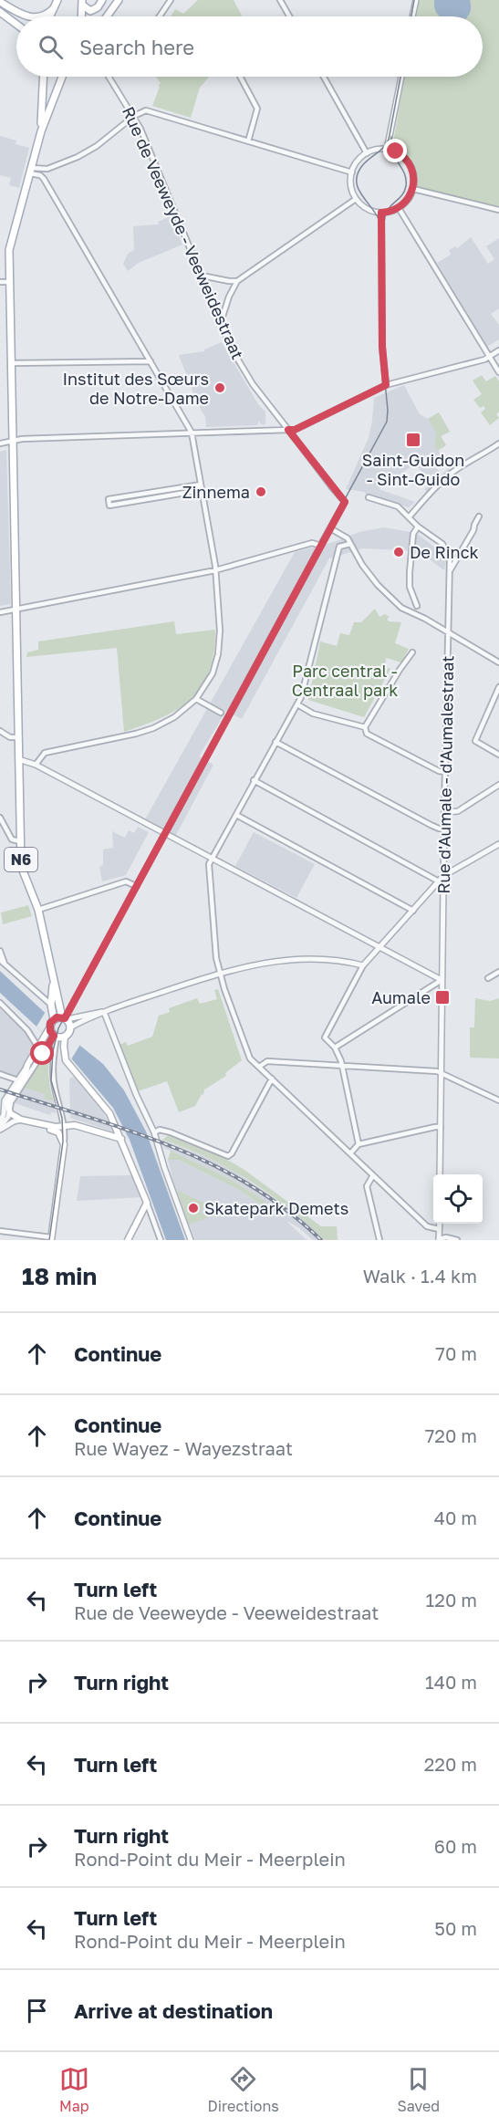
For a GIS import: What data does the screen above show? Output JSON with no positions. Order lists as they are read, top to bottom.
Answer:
{
  "streets": {
    "main road": ["N6"],
    "street": ["Rue de Veeweyde - Veeweidestraat", "Rue d'Aumale - d'Aumalestraat"]
  },
  "parks": ["Parc central - Centraal park"],
  "places": {
    "other": [
      "Institut des Sœurs de Notre-Dame",
      "Zinnema",
      "De Rinck",
      "Skatepark Demets"
    ],
    "transit": ["Saint-Guidon - Sint-Guido", "Aumale"]
  },
  "page": {
    "search": "Search here",
    "heading": ["18 min", "Walk · 1.4 km"],
    "list": [
      ["Continue", "70 m"],
      ["Continue", "Rue Wayez - Wayezstraat", "720 m"],
      ["Continue", "40 m"],
      ["Turn left", "Rue de Veeweyde - Veeweidestraat", "120 m"],
      ["Turn right", "140 m"],
      ["Turn left", "220 m"],
      ["Turn right", "Rond-Point du Meir - Meerplein", "60 m"],
      ["Turn left", "Rond-Point du Meir - Meerplein", "50 m"],
      "Arrive at destination"
    ],
    "nav": ["Map", "Directions", "Saved"]
  }
}
